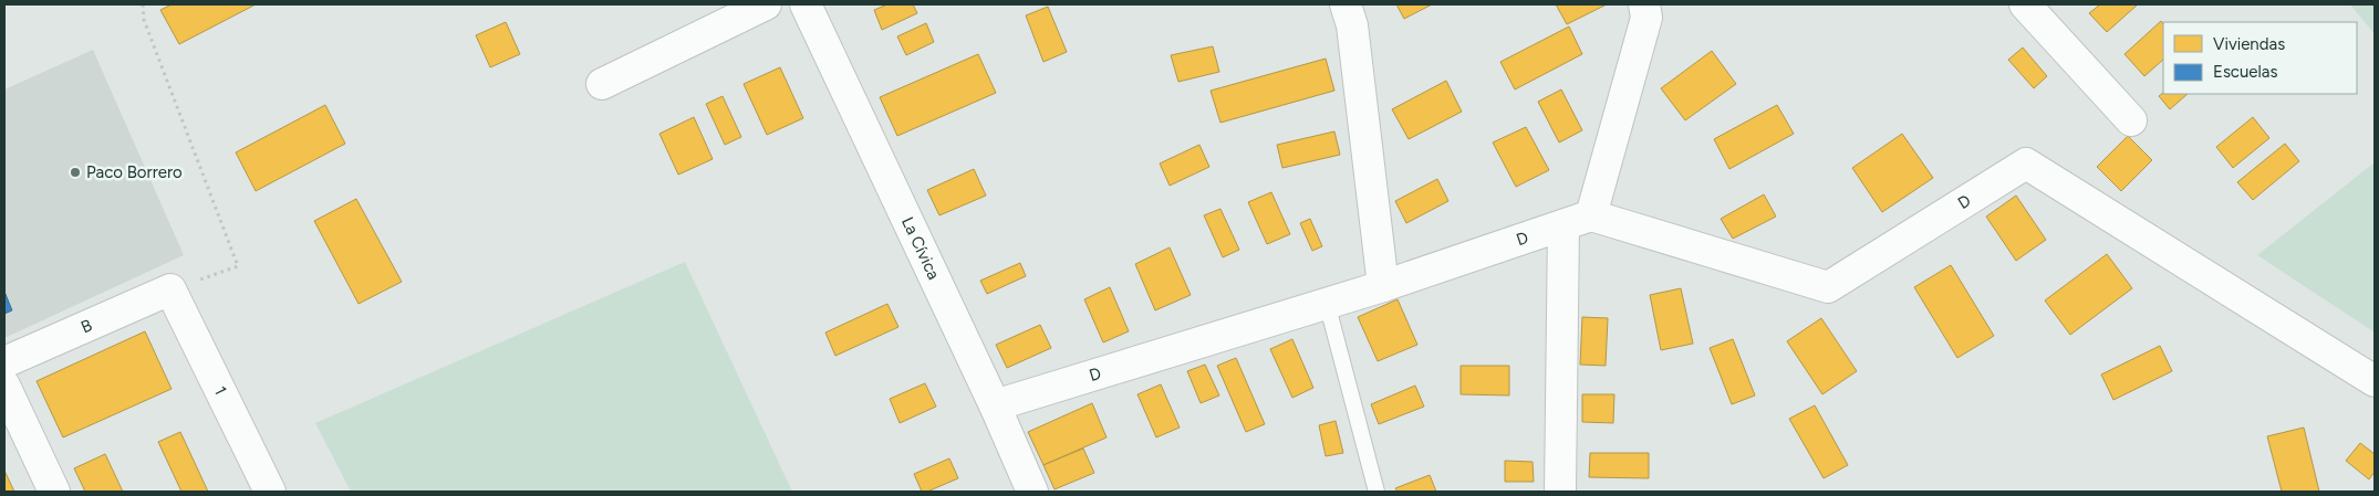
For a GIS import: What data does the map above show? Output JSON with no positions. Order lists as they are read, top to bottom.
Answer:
{
  "streets": {
    "street": [
      "D",
      "La Cívica",
      "B",
      "1"
    ]
  },
  "crossings": [
    ["D", "La Cívica"],
    ["B", "1"]
  ],
  "places": ["Paco Borrero"],
  "legend": ["Viviendas", "Escuelas"]
}
